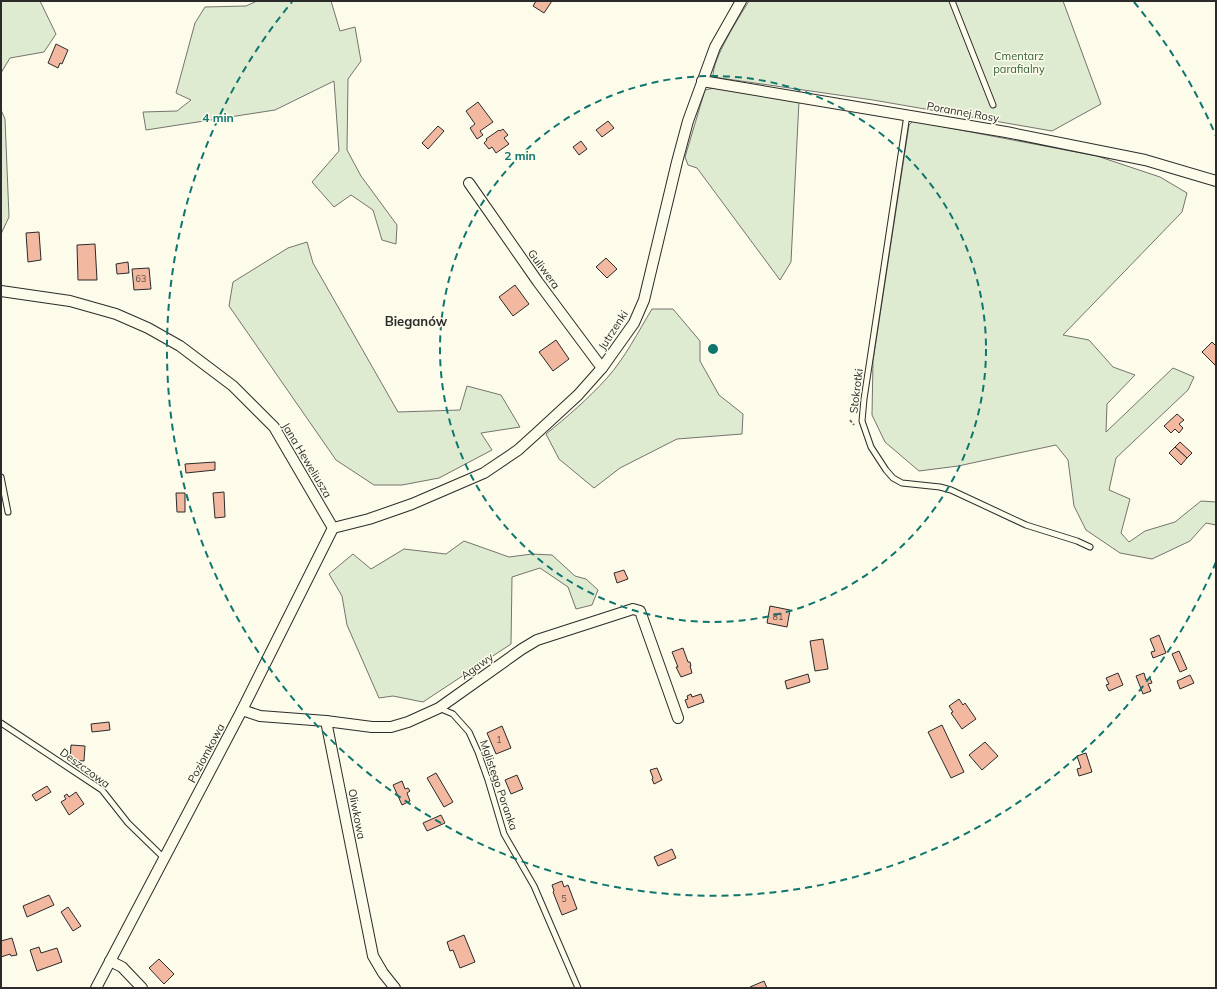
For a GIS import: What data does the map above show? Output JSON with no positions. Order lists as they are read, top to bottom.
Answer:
{
  "streets": {
    "street": [
      "Porannej Rosy",
      "Guliwera",
      "Jutrzenki",
      "Jana Heweliusza",
      "Agawy",
      "Poziomkowa",
      "Oliwkowa"
    ],
    "lane": ["Stokrotki", "Deszczowa", "Mglistego Poranka"]
  },
  "crossings": [
    ["Porannej Rosy", "Jutrzenki"],
    ["Porannej Rosy", "Stokrotki"],
    ["Guliwera", "Jutrzenki"],
    ["Jutrzenki", "Jana Heweliusza"],
    ["Jutrzenki", "Poziomkowa"],
    ["Jana Heweliusza", "Poziomkowa"],
    ["Agawy", "Mglistego Poranka"],
    ["Agawy", "Oliwkowa"],
    ["Poziomkowa", "Deszczowa"]
  ],
  "districts": ["Bieganów"],
  "parks": ["Cmentarz parafialny"],
  "house_numbers": [
    "63",
    "81",
    "1",
    "5"
  ],
  "rings": ["4 min", "2 min"]
}
